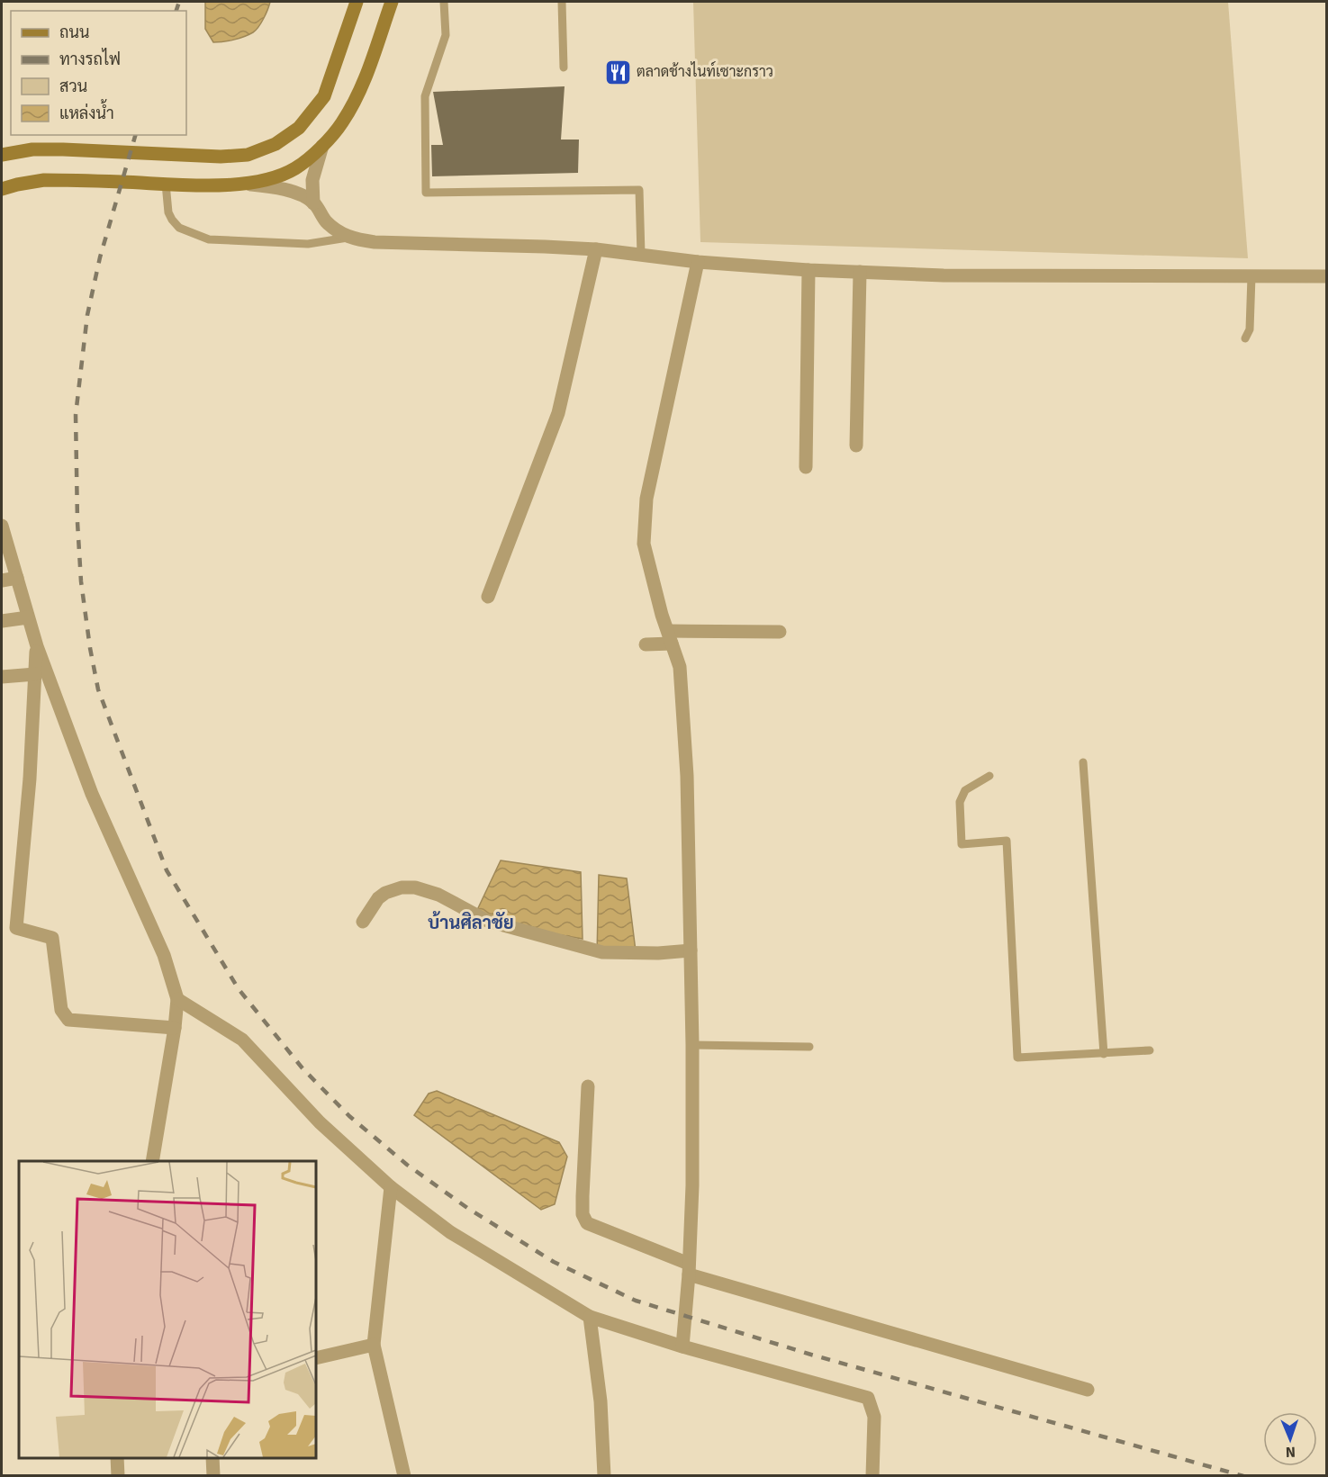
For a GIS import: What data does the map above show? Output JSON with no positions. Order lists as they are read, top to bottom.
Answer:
{
  "districts": ["บ้านศิลาชัย"],
  "places": {
    "restaurant": ["ตลาดช้างไนท์เซาะกราว"]
  },
  "legend": [
    "ถนน",
    "ทางรถไฟ",
    "สวน",
    "แหล่งน้ำ"
  ],
  "north": "bottom"
}
